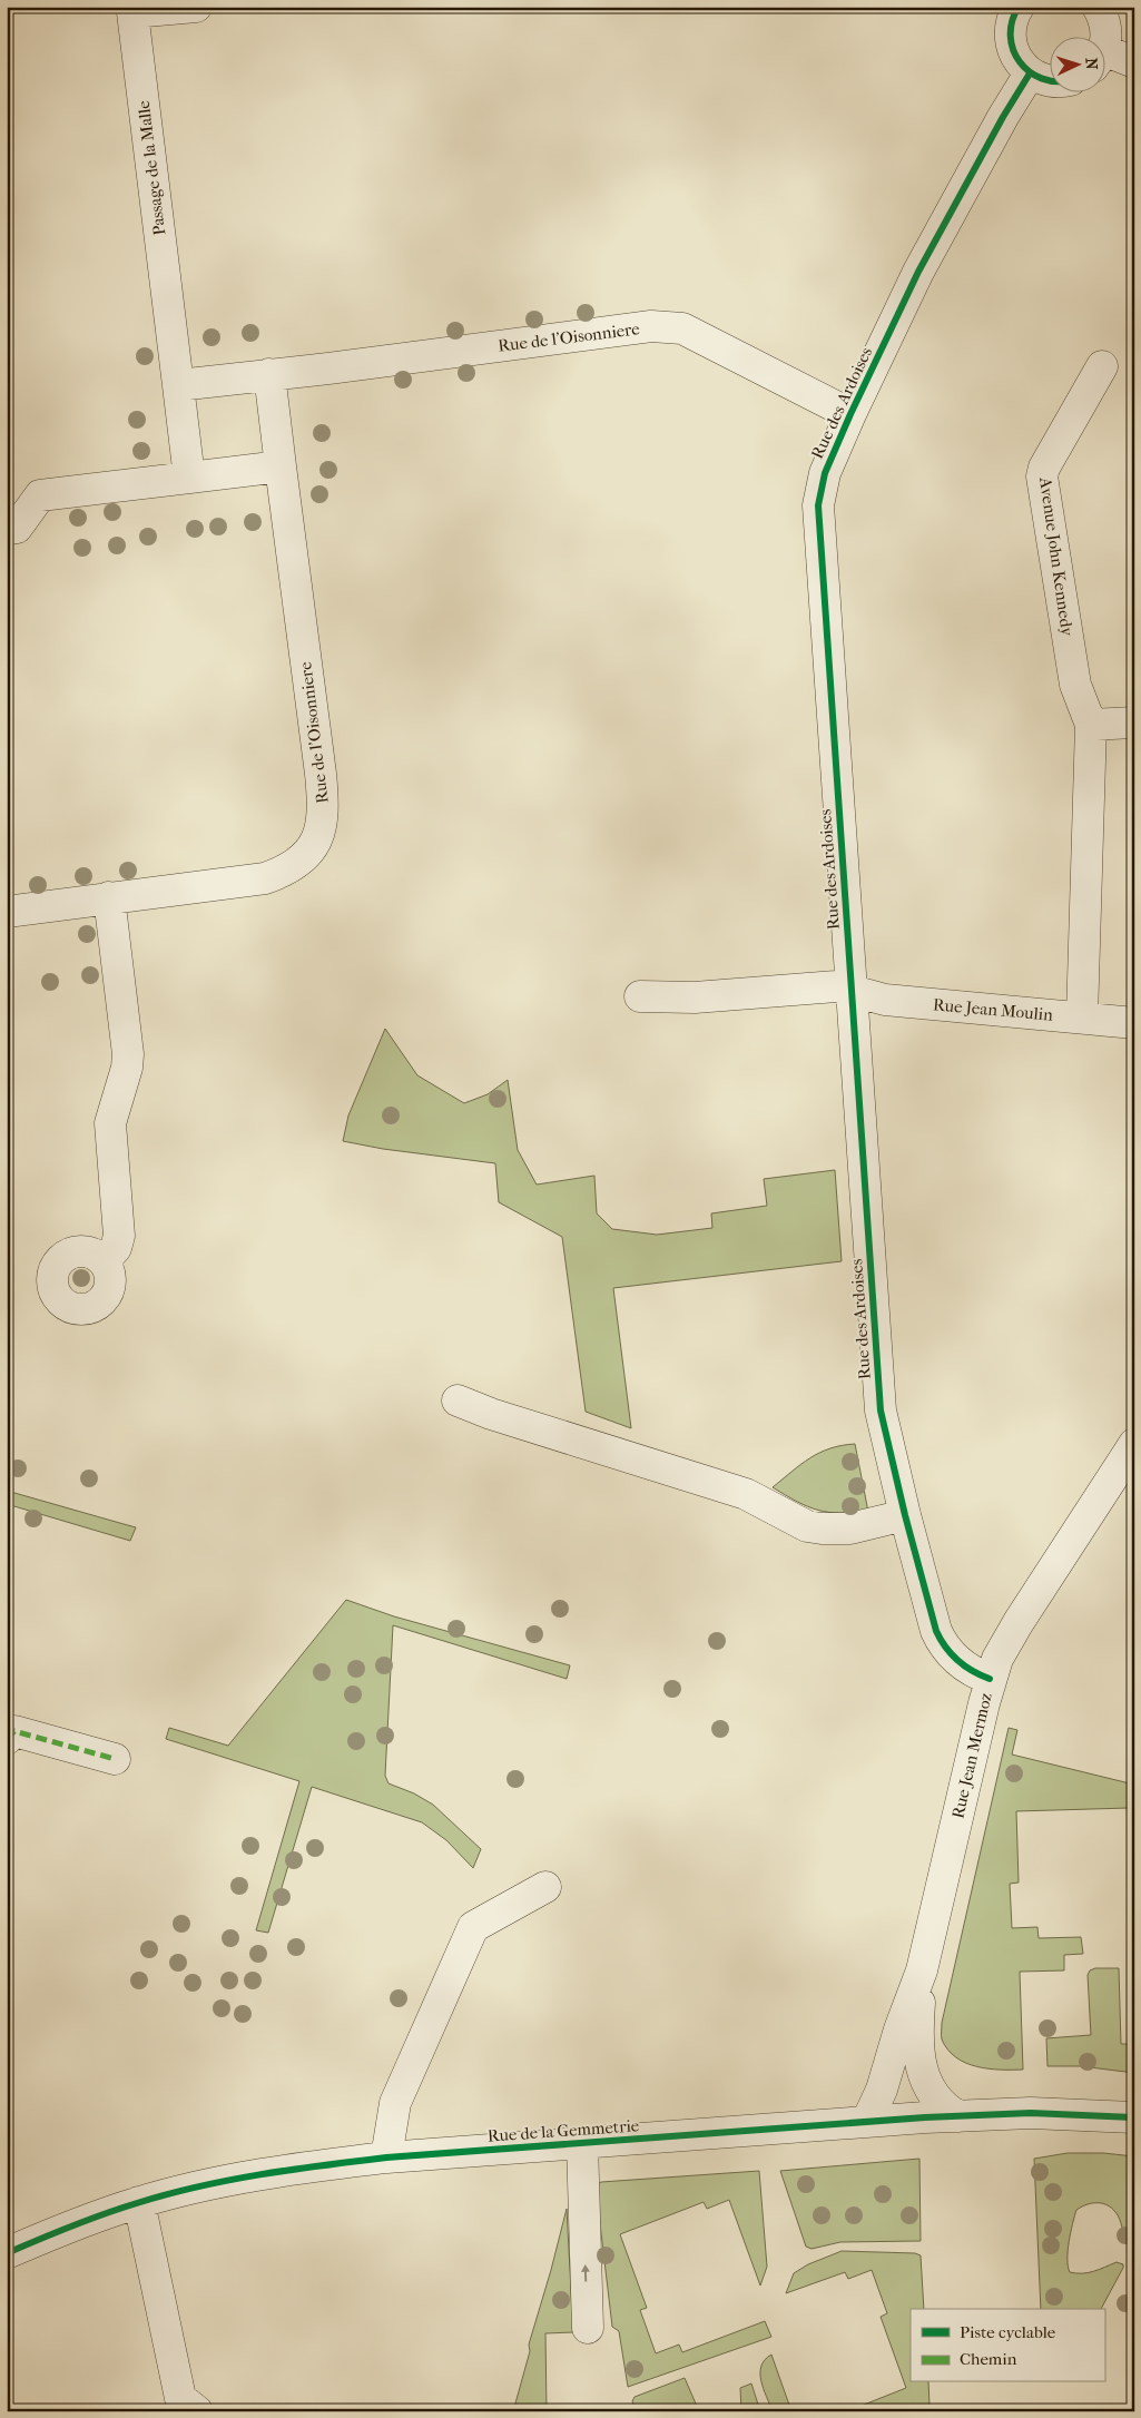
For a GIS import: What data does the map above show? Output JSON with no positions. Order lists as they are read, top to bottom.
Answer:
{
  "streets": {
    "street": [
      "Passage de la Malle",
      "Rue de l’Oisonniere",
      "Rue des Ardoises",
      "Avenue John Kennedy",
      "Rue Jean Moulin",
      "Rue Jean Mermoz",
      "Rue de la Gemmetrie"
    ]
  },
  "crossings": [
    ["Passage de la Malle", "Rue de l’Oisonniere"],
    ["Rue de l’Oisonniere", "Rue des Ardoises"],
    ["Rue des Ardoises", "Rue Jean Moulin"],
    ["Rue des Ardoises", "Rue Jean Mermoz"],
    ["Avenue John Kennedy", "Rue Jean Moulin"],
    ["Rue Jean Mermoz", "Rue de la Gemmetrie"]
  ],
  "legend": ["Piste cyclable", "Chemin"],
  "north": "right"
}
